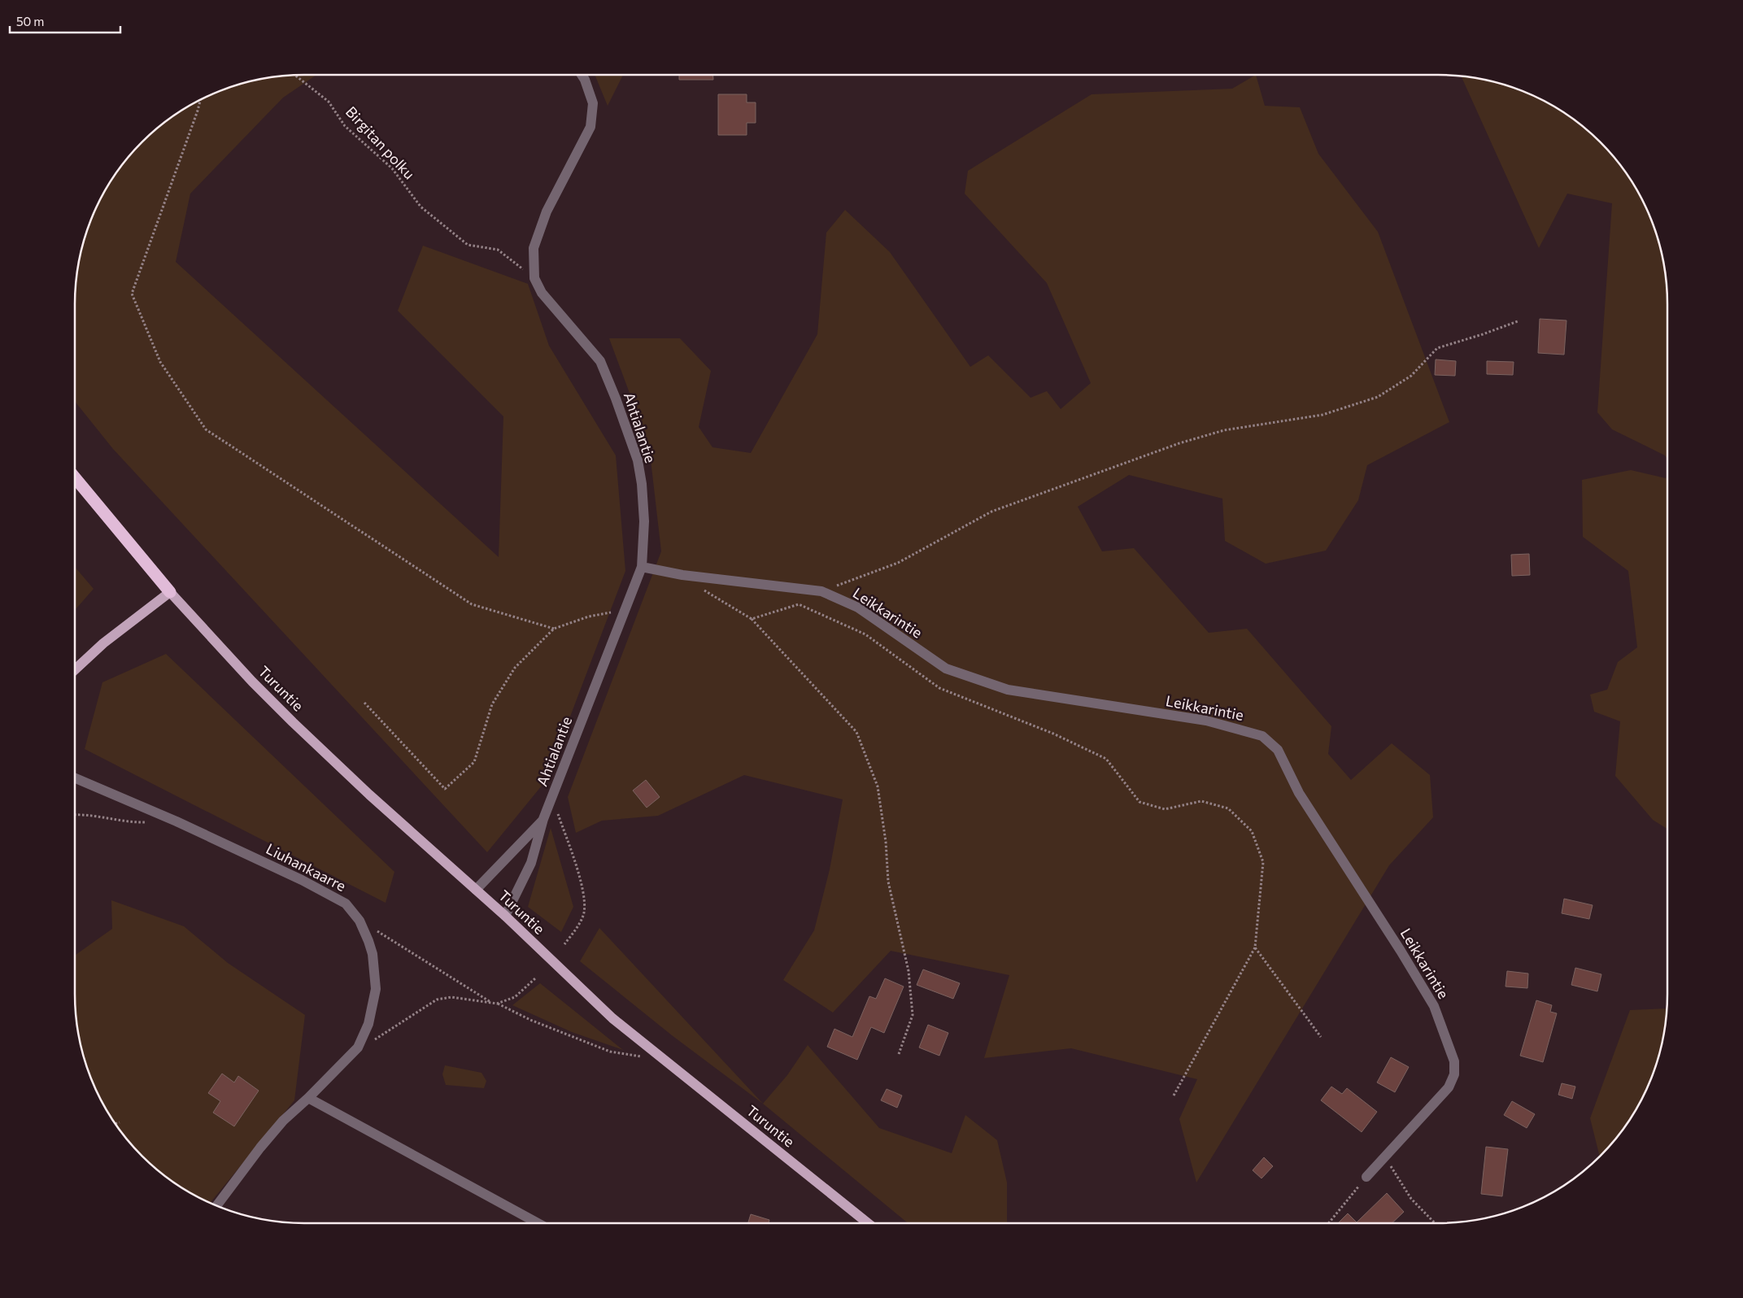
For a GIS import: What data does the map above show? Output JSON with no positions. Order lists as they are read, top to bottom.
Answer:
{
  "streets": {
    "main road": ["Turuntie"],
    "street": ["Ahtialantie", "Leikkarintie", "Liuhankaarre"],
    "path": ["Birgitan polku"]
  },
  "crossings": [
    ["Birgitan polku", "Ahtialantie"],
    ["Ahtialantie", "Leikkarintie"],
    ["Ahtialantie", "Turuntie"]
  ],
  "scale_bar": "50 m"
}
